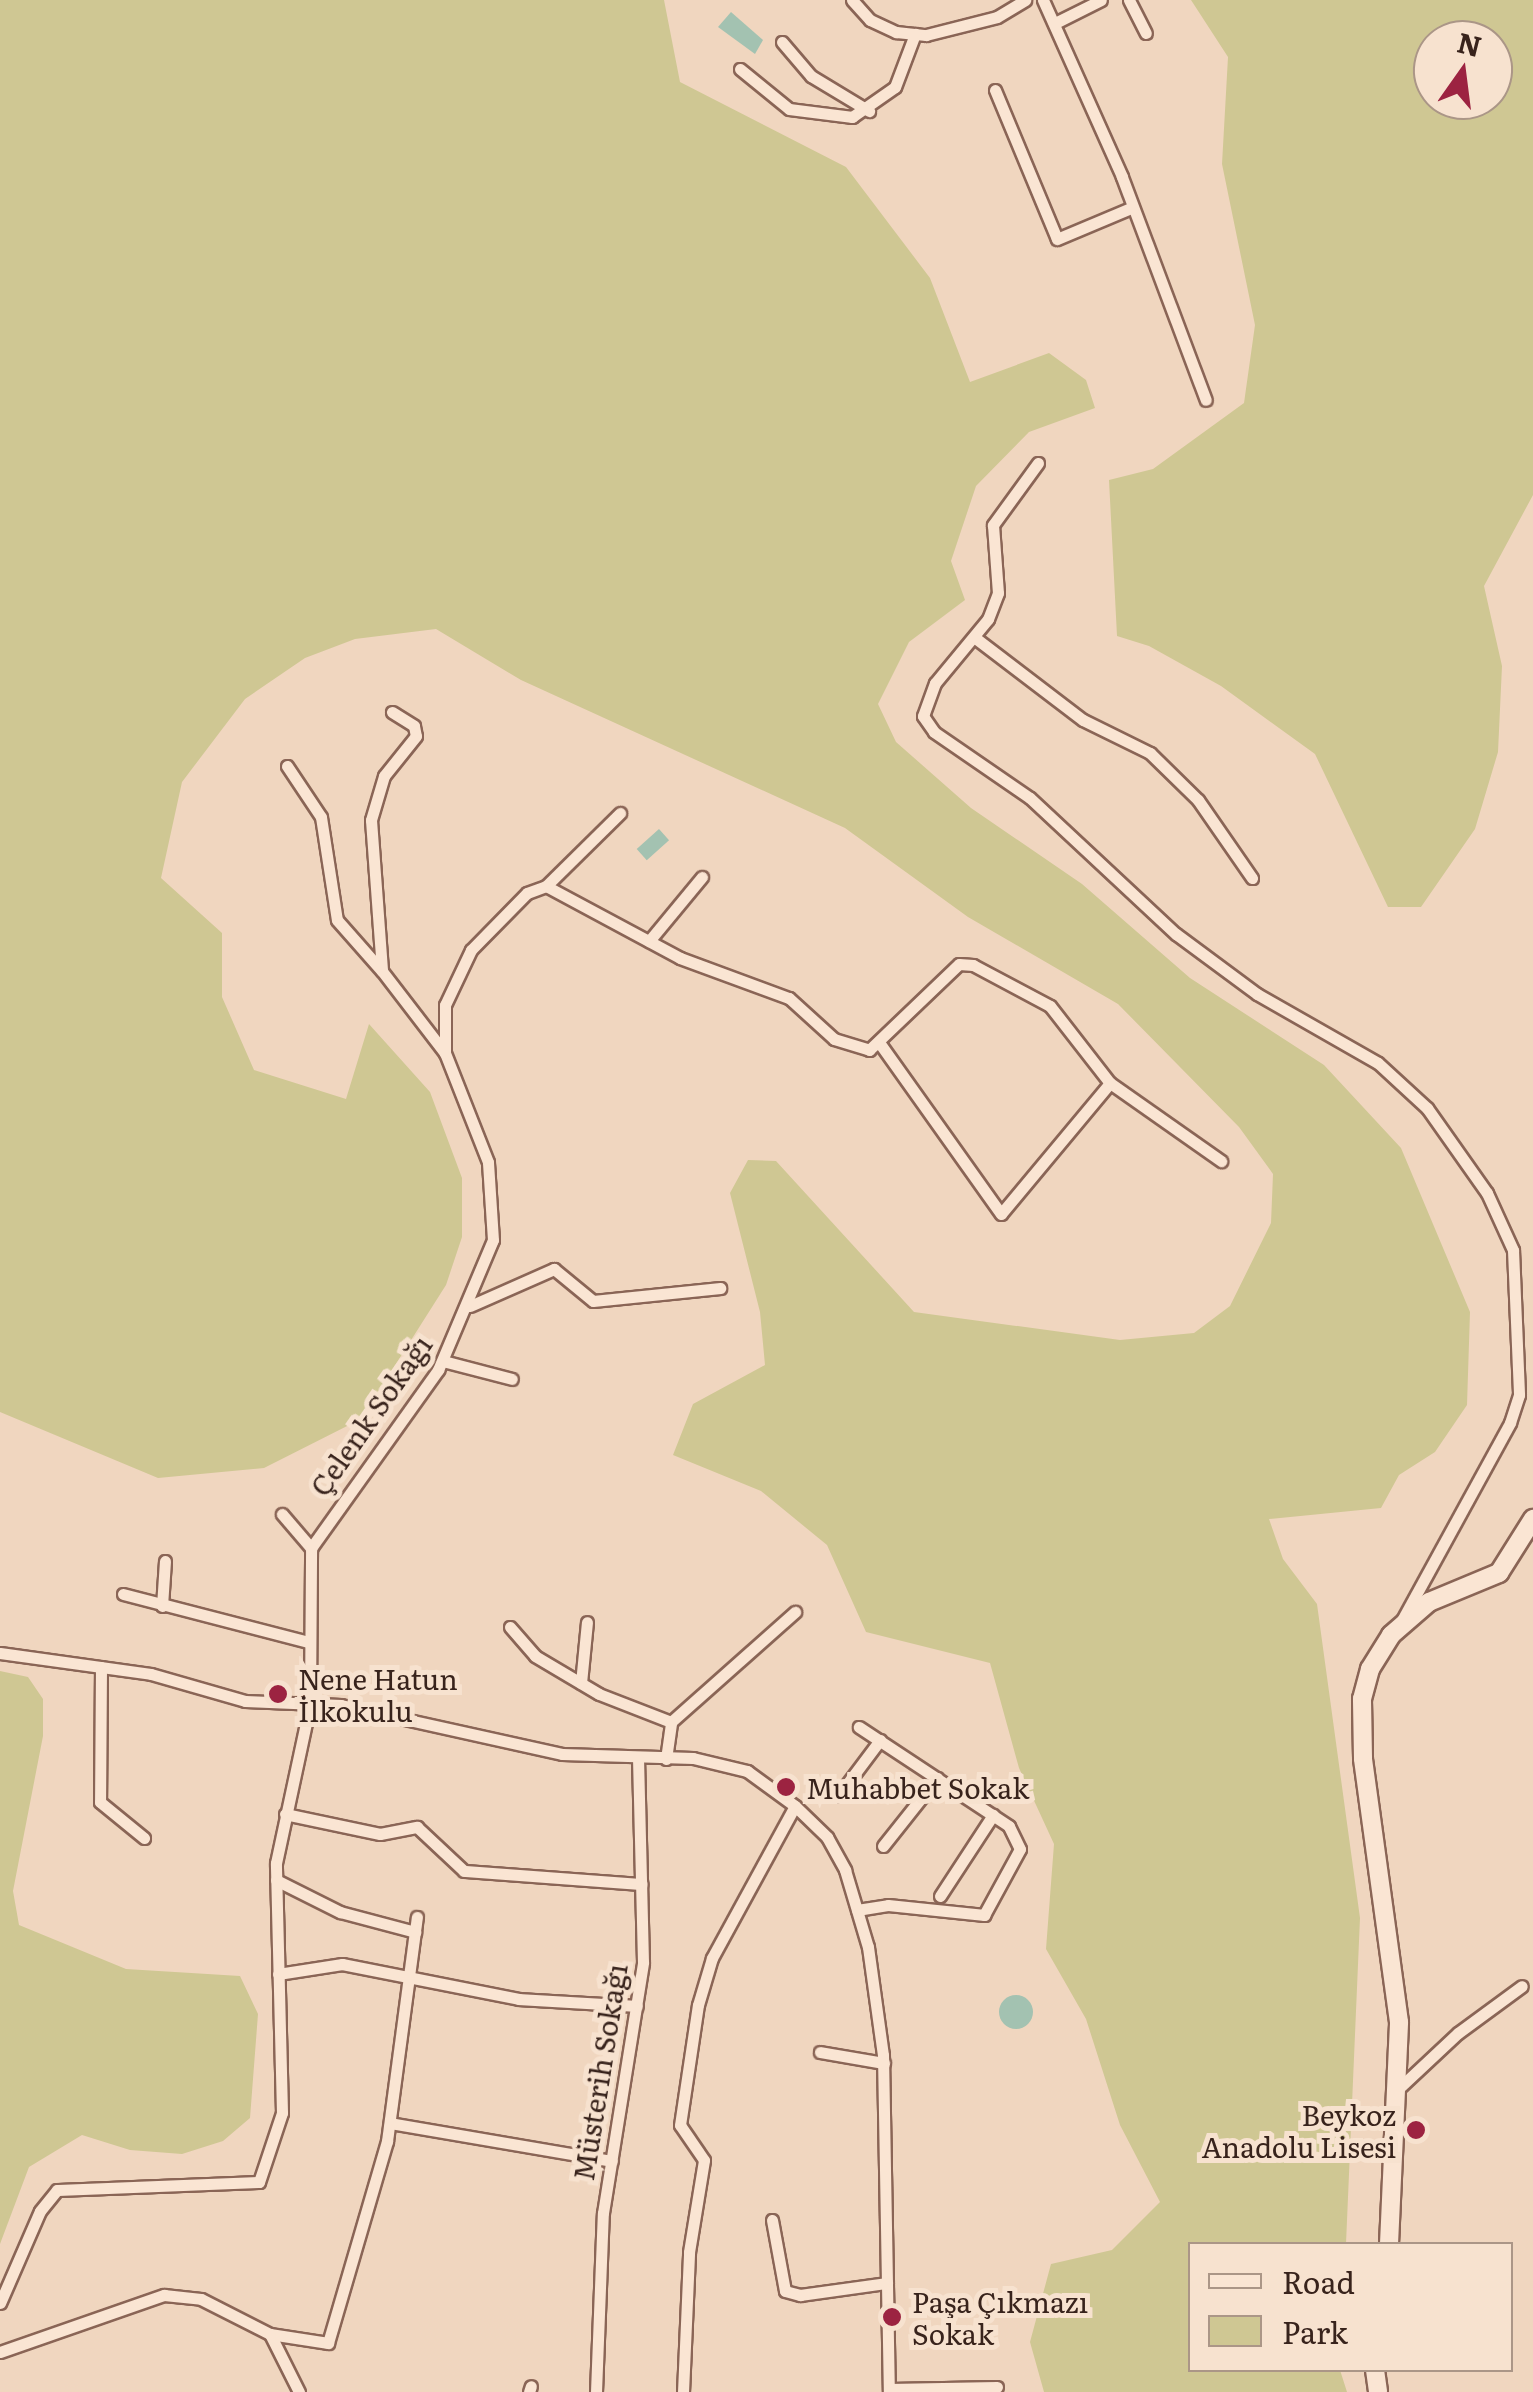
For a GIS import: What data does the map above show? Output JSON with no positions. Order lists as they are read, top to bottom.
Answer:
{
  "streets": {
    "street": ["Çelenk Sokağı", "Müsterih Sokağı"]
  },
  "places": [
    "Nene Hatun İlkokulu",
    "Muhabbet Sokak",
    "Beykoz Anadolu Lisesi",
    "Paşa Çıkmazı Sokak"
  ],
  "legend": ["Road", "Park"],
  "north": "top"
}
